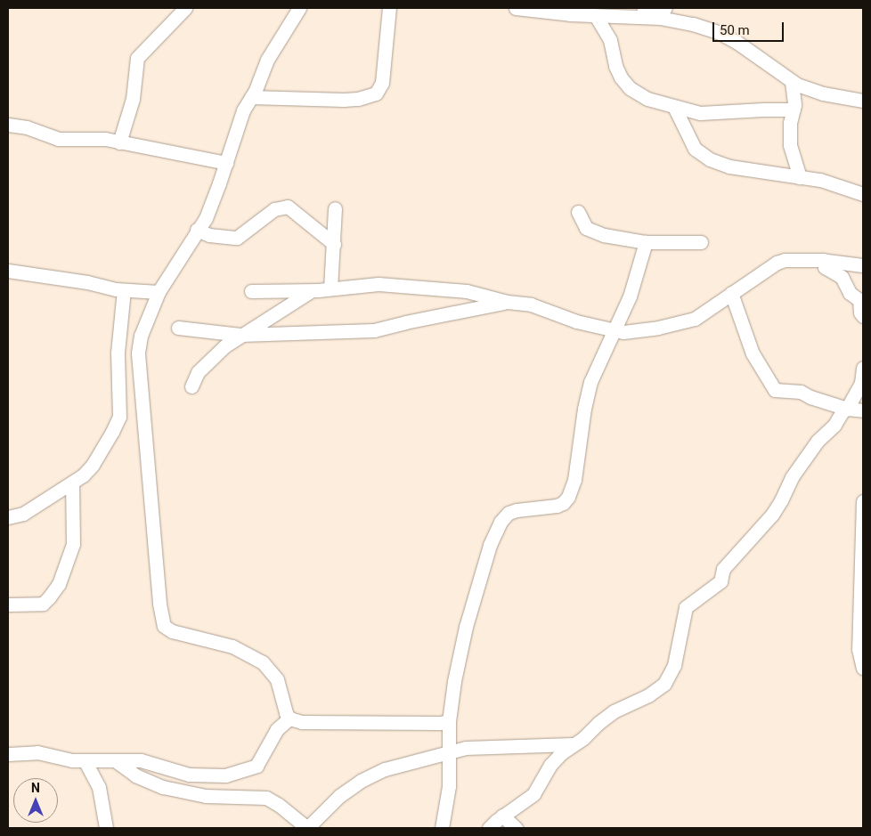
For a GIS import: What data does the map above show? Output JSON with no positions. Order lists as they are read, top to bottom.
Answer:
{
  "scale_bar": "50 m",
  "north": "top"
}
